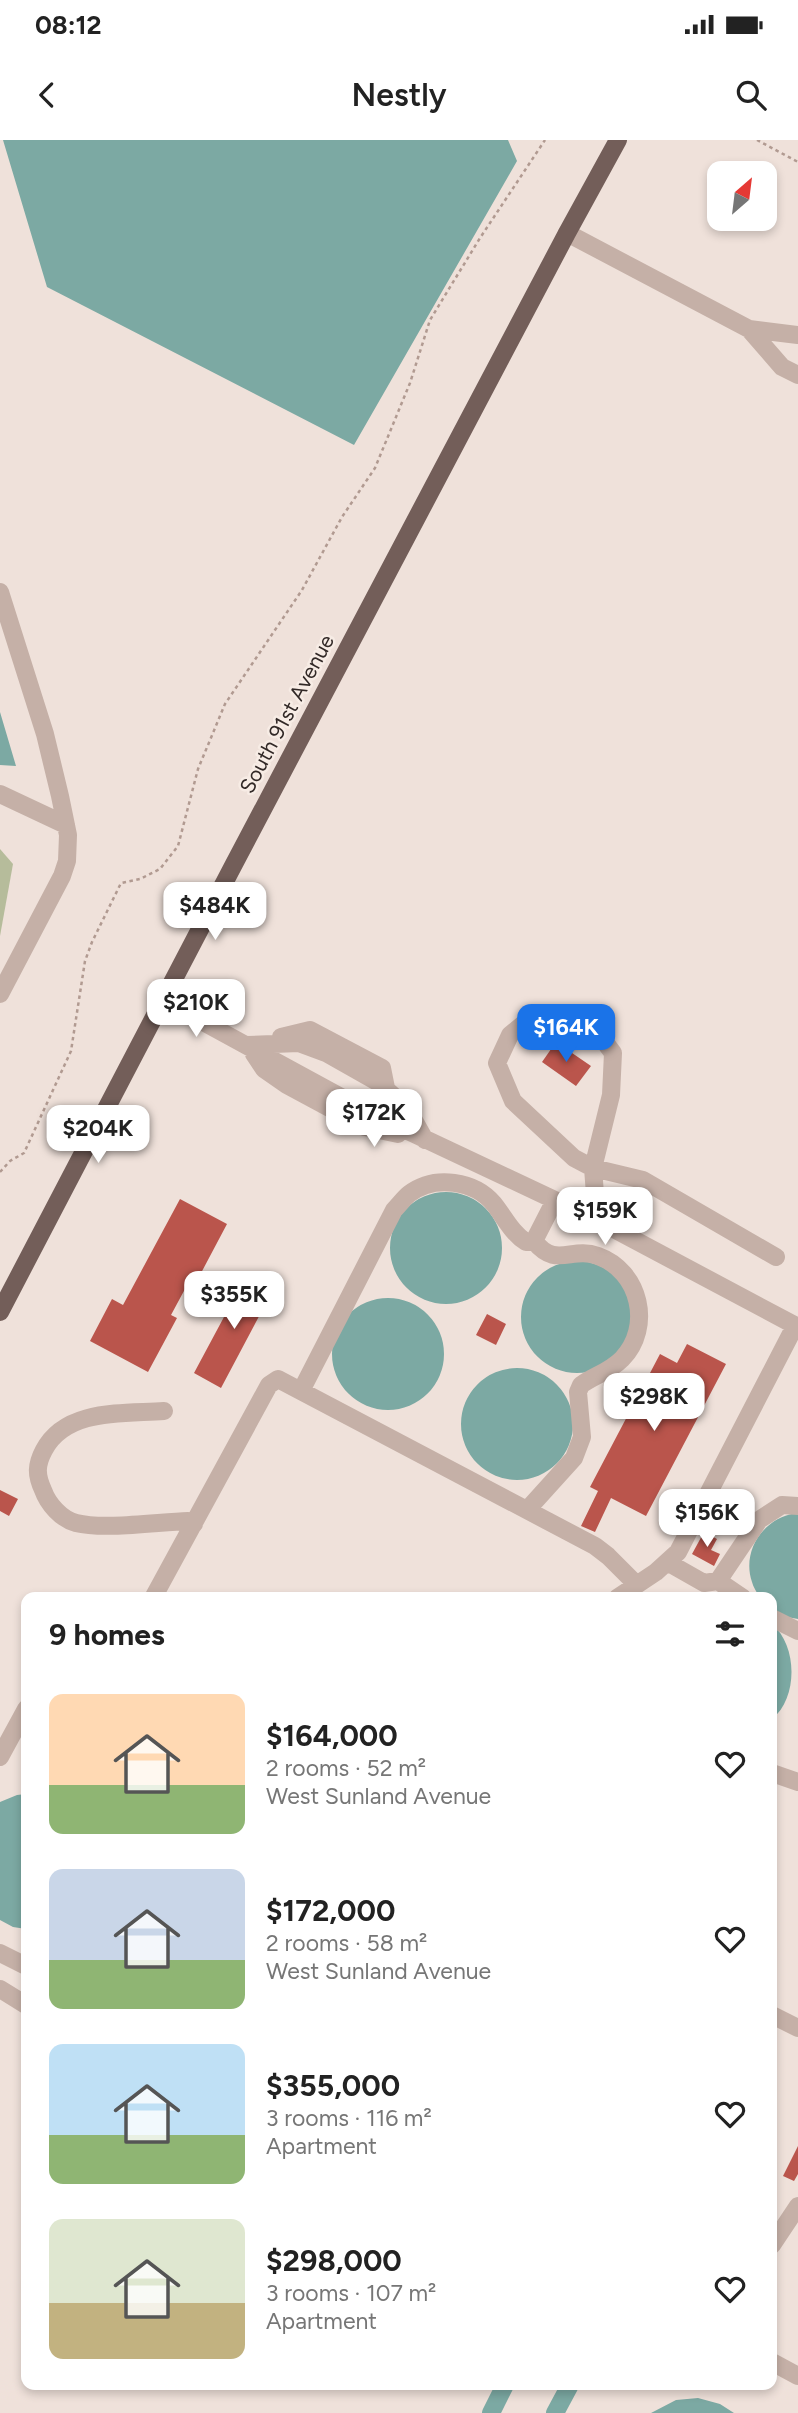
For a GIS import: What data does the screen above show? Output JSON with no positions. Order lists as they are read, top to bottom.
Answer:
{
  "streets": {
    "main road": ["South 91st Avenue"]
  },
  "north": "top right",
  "page": {
    "status": "08:12",
    "header": "Nestly",
    "price": [
      "$484K",
      "$210K",
      "$164K",
      "$172K",
      "$204K",
      "$159K",
      "$355K",
      "$298K",
      "$156K"
    ],
    "heading": "9 homes",
    "list": [
      {
        "name": "$164,000",
        "note": "2 rooms · 52 m² · West Sunland Avenue"
      },
      {
        "name": "$172,000",
        "note": "2 rooms · 58 m² · West Sunland Avenue"
      },
      {
        "name": "$355,000",
        "note": "3 rooms · 116 m² · Apartment"
      },
      {
        "name": "$298,000",
        "note": "3 rooms · 107 m² · Apartment"
      }
    ]
  }
}
